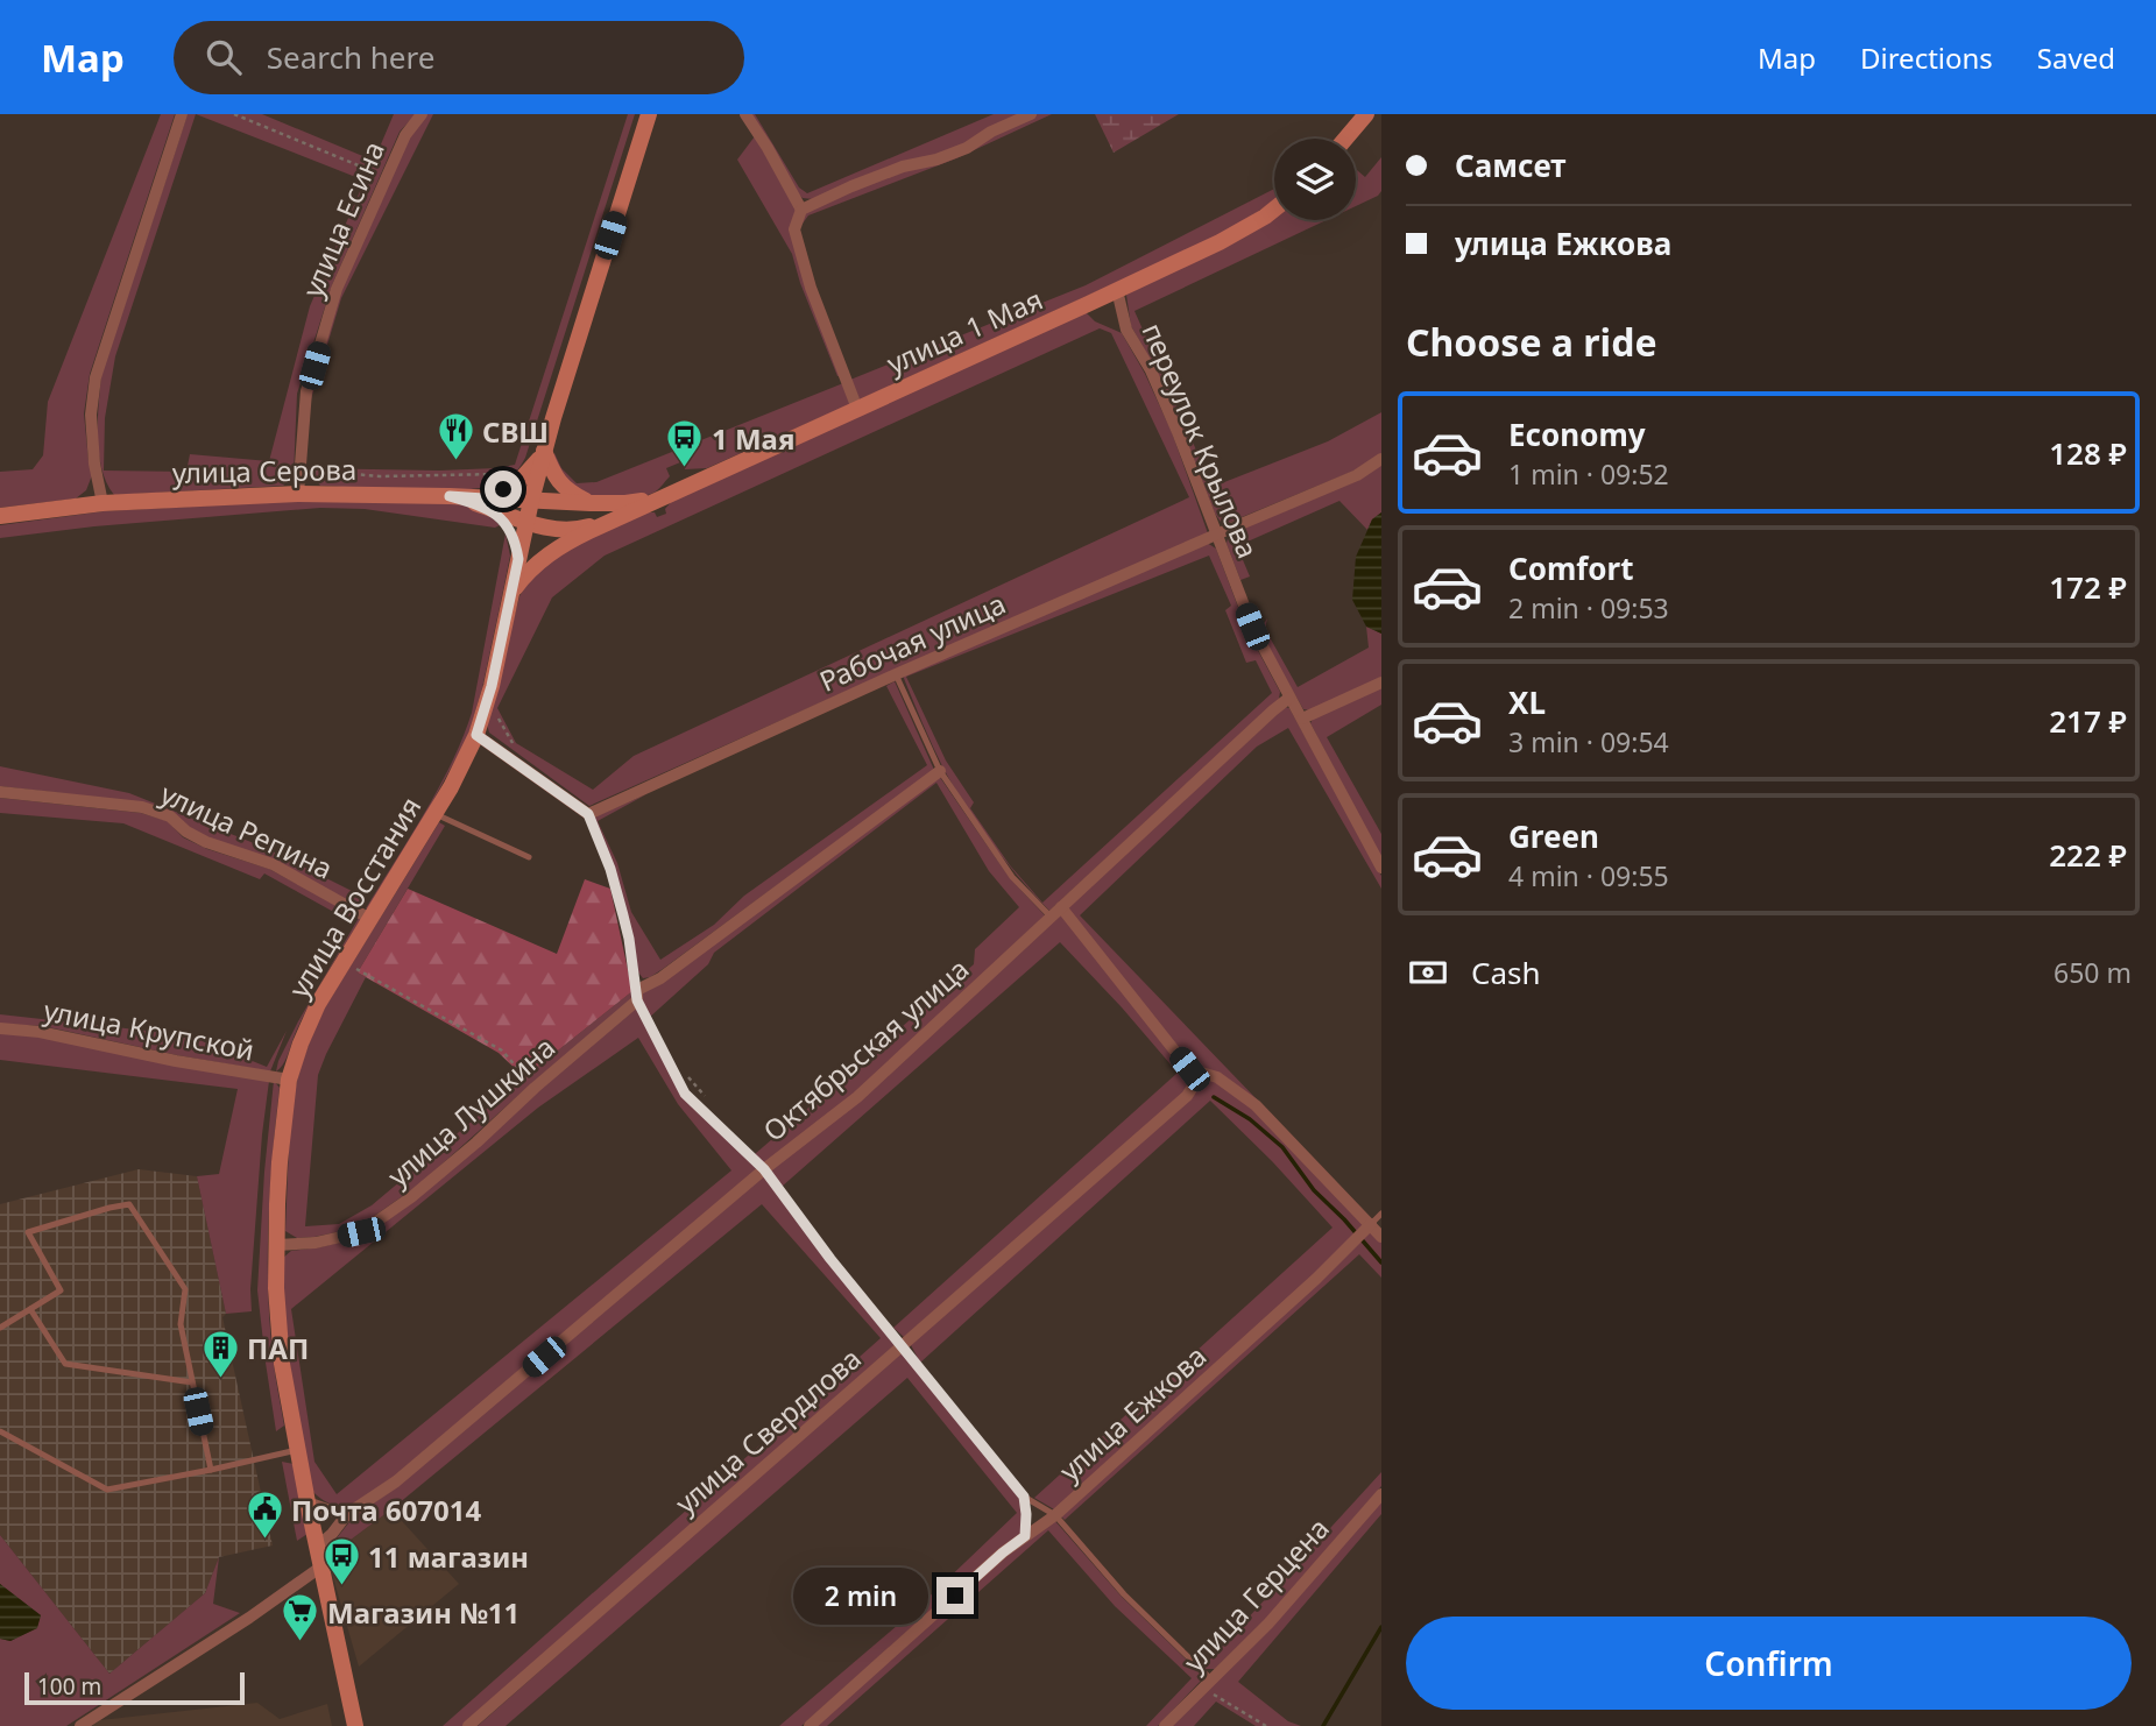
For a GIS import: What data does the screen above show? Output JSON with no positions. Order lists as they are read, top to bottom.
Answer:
{
  "streets": {
    "main road": ["улица 1 Мая", "улица Серова", "улица Восстания"],
    "street": [
      "улица Есина",
      "переулок Крылова",
      "Рабочая улица",
      "улица Репина",
      "улица Крупской",
      "Октябрьская улица",
      "улица Лушкина",
      "улица Ежкова",
      "улица Свердлова",
      "улица Герцена"
    ]
  },
  "crossings": [
    ["улица Есина", "улица Серова"],
    ["улица 1 Мая", "переулок Крылова"],
    ["улица 1 Мая", "улица Серова"],
    ["улица 1 Мая", "улица Восстания"],
    ["переулок Крылова", "Рабочая улица"],
    ["переулок Крылова", "Октябрьская улица"],
    ["улица Серова", "улица Восстания"],
    ["улица Репина", "улица Восстания"],
    ["улица Восстания", "улица Крупской"],
    ["улица Восстания", "Октябрьская улица"],
    ["улица Восстания", "улица Лушкина"]
  ],
  "places": {
    "restaurant": ["СВШ"],
    "bus stop": ["1 Мая", "11 магазин"],
    "building": ["ПАП"],
    "public building": ["Почта 607014"],
    "supermarket": ["Магазин №11"]
  },
  "scale_bar": "100 m",
  "page": {
    "header": "Map",
    "search": "Search here",
    "nav": ["Map", "Directions", "Saved"],
    "banner": ["Самсет", "улица Ежкова"],
    "heading": "Choose a ride",
    "list": [
      {
        "name": "Economy",
        "note": "1 min · 09:52",
        "value": "128 ₽"
      },
      {
        "name": "Comfort",
        "note": "2 min · 09:53",
        "value": "172 ₽"
      },
      {
        "name": "XL",
        "note": "3 min · 09:54",
        "value": "217 ₽"
      },
      {
        "name": "Green",
        "note": "4 min · 09:55",
        "value": "222 ₽"
      }
    ],
    "pay": ["Cash", "650 m"],
    "bubble": "2 min",
    "buttons": "Confirm",
    "scale": "100 m"
  }
}
